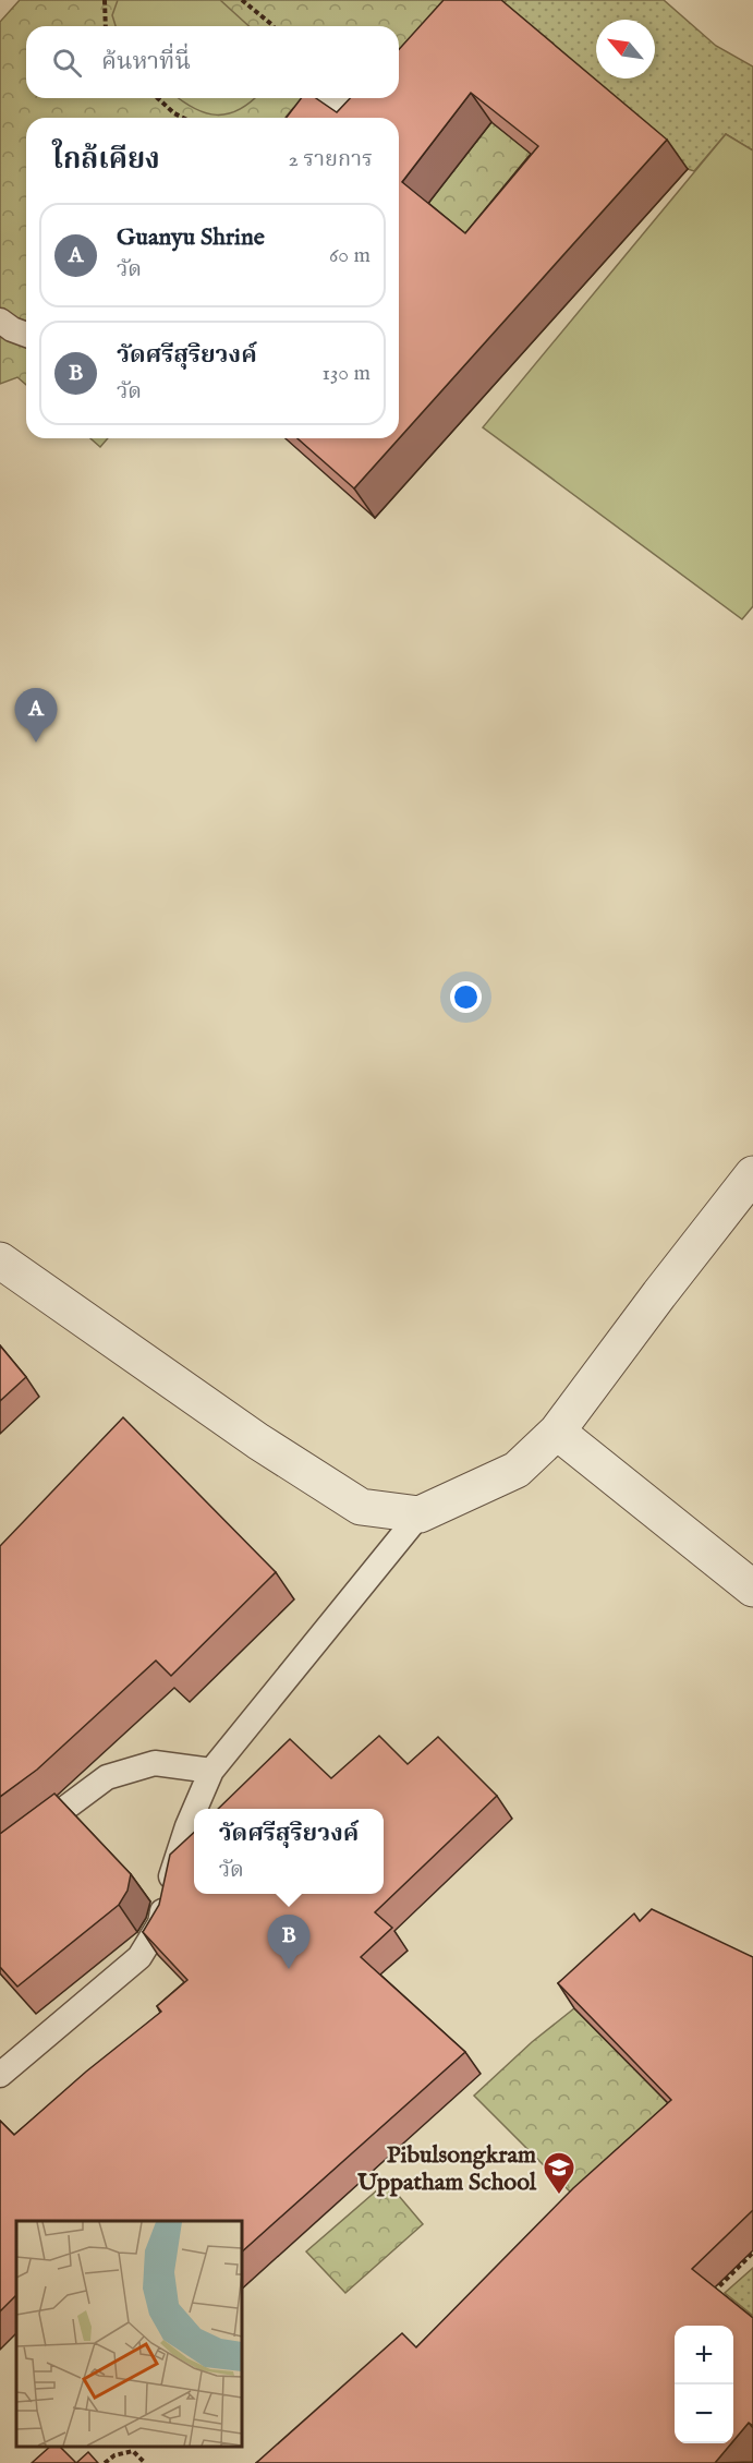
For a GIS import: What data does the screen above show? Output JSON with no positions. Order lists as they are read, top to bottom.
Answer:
{
  "places": {
    "school or university": ["Pibulsongkram Uppatham School"]
  },
  "north": "top left",
  "page": {
    "search": "ค้นหาที่นี่",
    "heading": ["ใกล้เคียง", "2 รายการ"],
    "list": [
      {
        "mark": "A",
        "name": "Guanyu Shrine",
        "note": "วัด",
        "value": "60 m"
      },
      {
        "mark": "B",
        "name": "วัดศรีสุริยวงค์",
        "note": "วัด",
        "value": "130 m"
      }
    ],
    "pins": ["A", "B"],
    "popup": ["วัดศรีสุริยวงค์", "วัด"],
    "map_buttons": ["+", "−"]
  }
}
